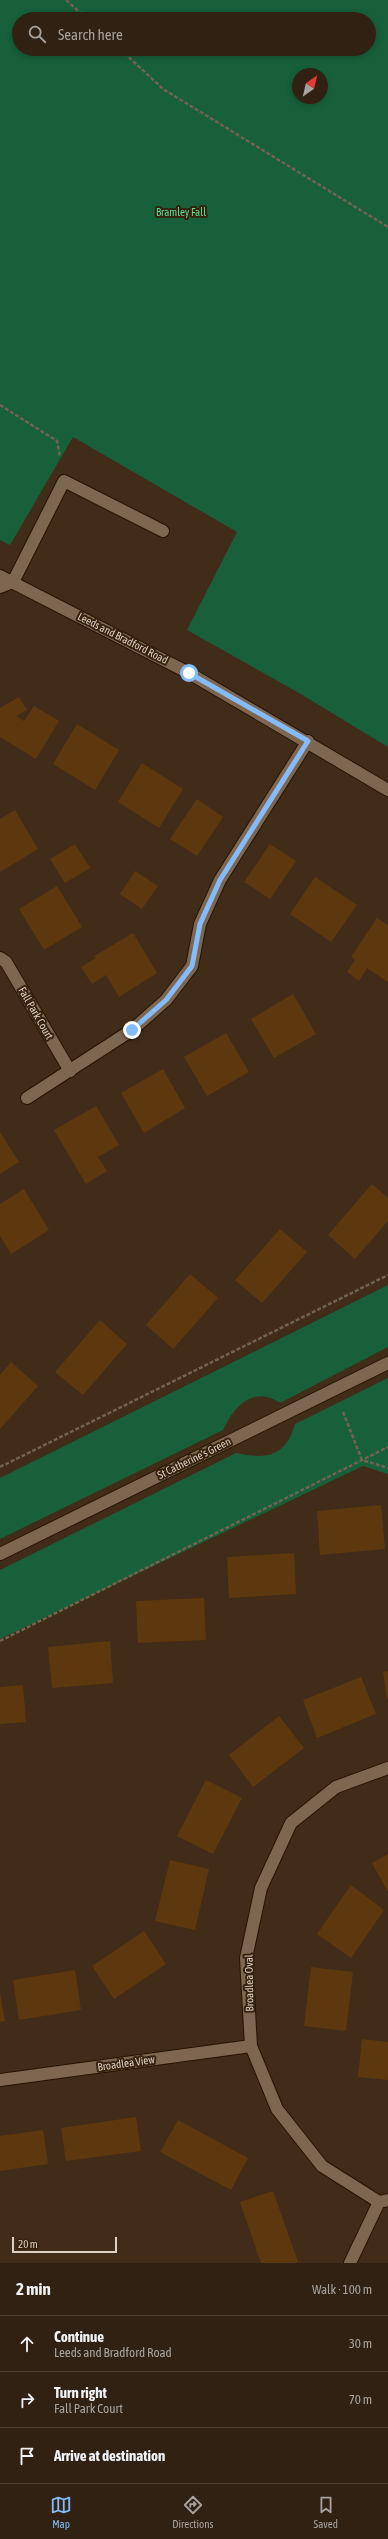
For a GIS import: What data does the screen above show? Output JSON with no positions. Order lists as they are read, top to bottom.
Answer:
{
  "streets": {
    "street": [
      "Leeds and Bradford Road",
      "Fall Park Court",
      "St Catherine's Green",
      "Broadlea Oval",
      "Broadlea View"
    ]
  },
  "crossings": [
    ["Broadlea Oval", "Broadlea View"]
  ],
  "parks": ["Bramley Fall"],
  "scale_bar": "20 m",
  "north": "top right",
  "page": {
    "search": "Search here",
    "scale": "20 m",
    "heading": ["2 min", "Walk · 100 m"],
    "list": [
      ["Continue", "Leeds and Bradford Road", "30 m"],
      ["Turn right", "Fall Park Court", "70 m"],
      "Arrive at destination"
    ],
    "nav": ["Map", "Directions", "Saved"]
  }
}
